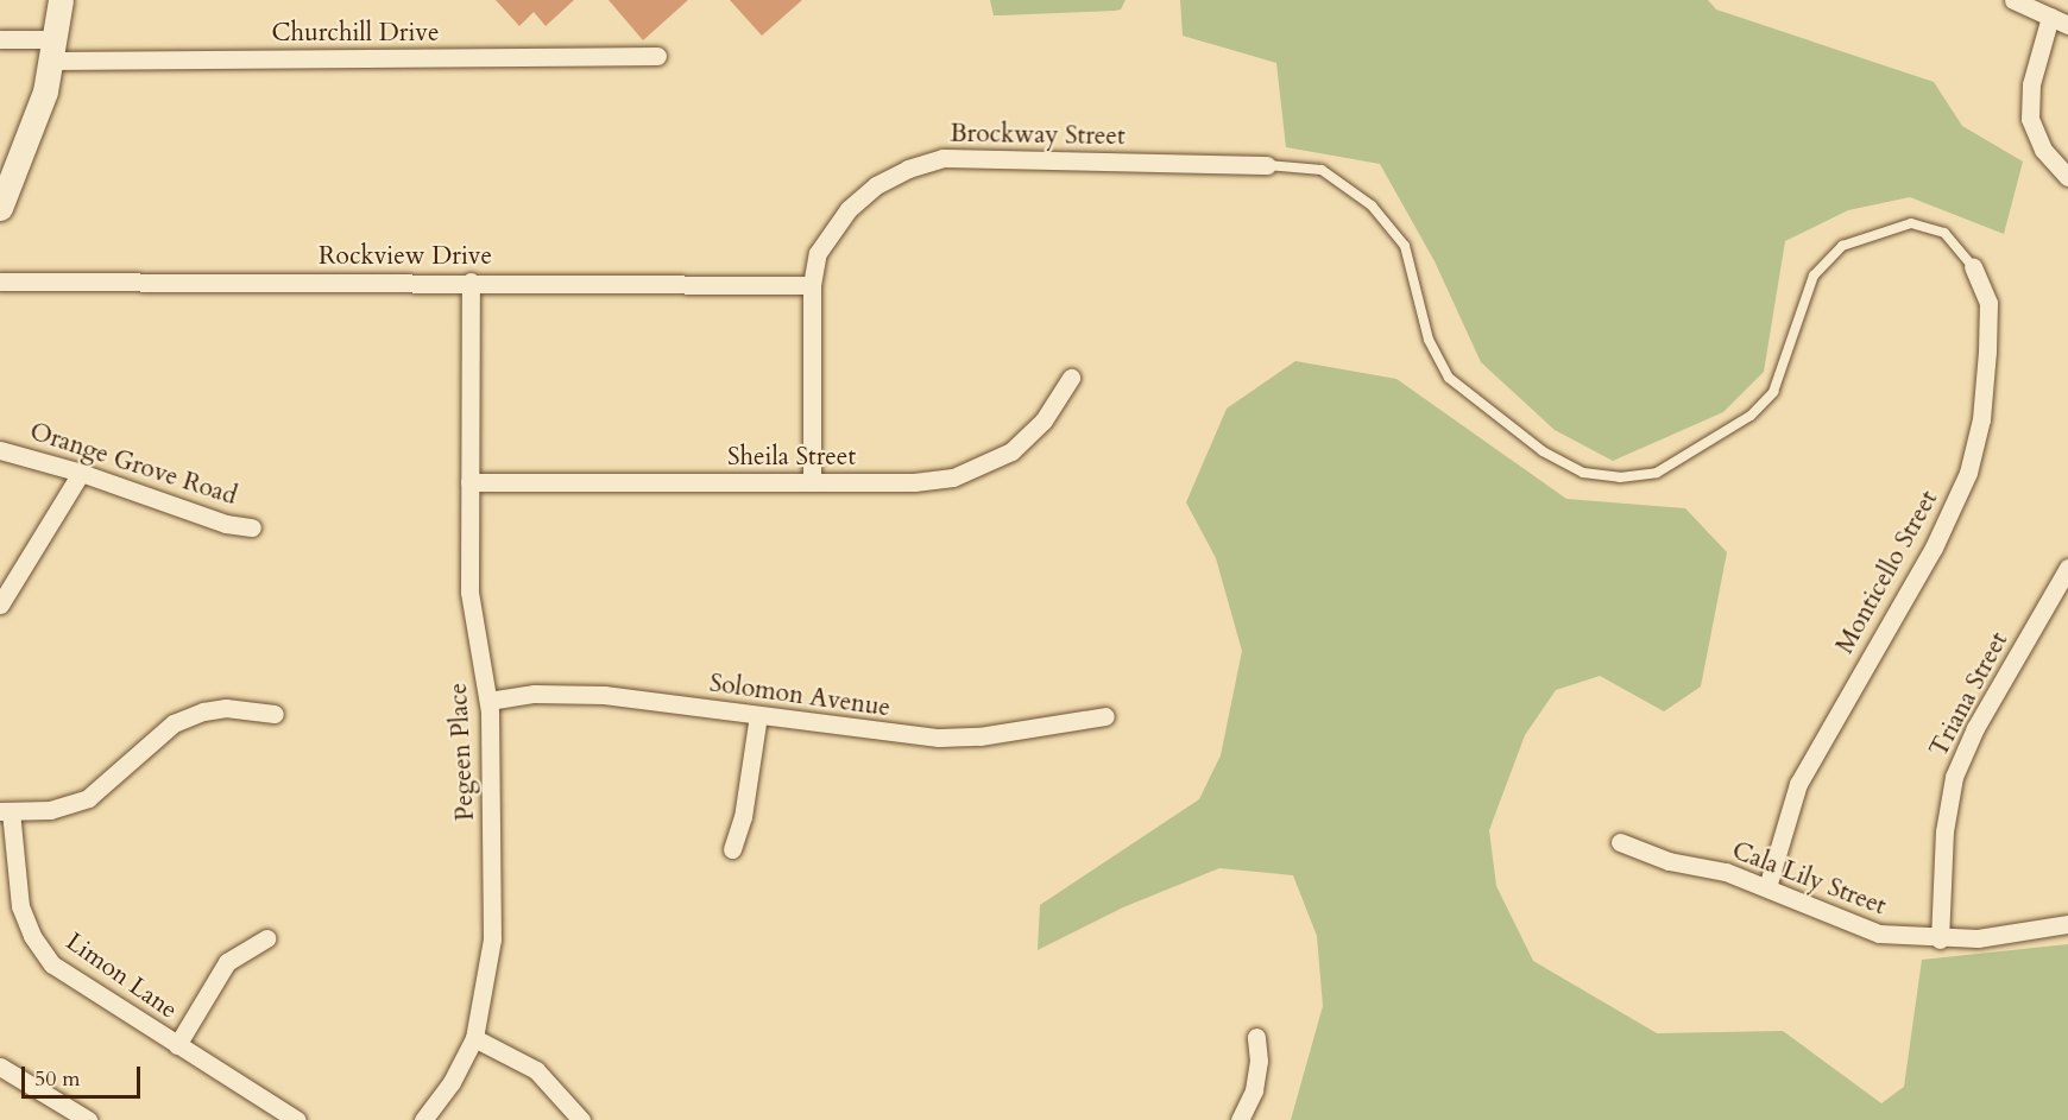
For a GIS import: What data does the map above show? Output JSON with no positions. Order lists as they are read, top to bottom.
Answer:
{
  "streets": {
    "street": [
      "Churchill Drive",
      "Brockway Street",
      "Rockview Drive",
      "Sheila Street",
      "Orange Grove Road",
      "Monticello Street",
      "Triana Street",
      "Solomon Avenue",
      "Pegeen Place",
      "Cala Lily Street",
      "Limon Lane"
    ]
  },
  "crossings": [
    ["Brockway Street", "Rockview Drive"],
    ["Brockway Street", "Sheila Street"],
    ["Rockview Drive", "Pegeen Place"],
    ["Sheila Street", "Pegeen Place"],
    ["Monticello Street", "Cala Lily Street"],
    ["Triana Street", "Cala Lily Street"],
    ["Solomon Avenue", "Pegeen Place"]
  ],
  "scale_bar": "50 m"
}
